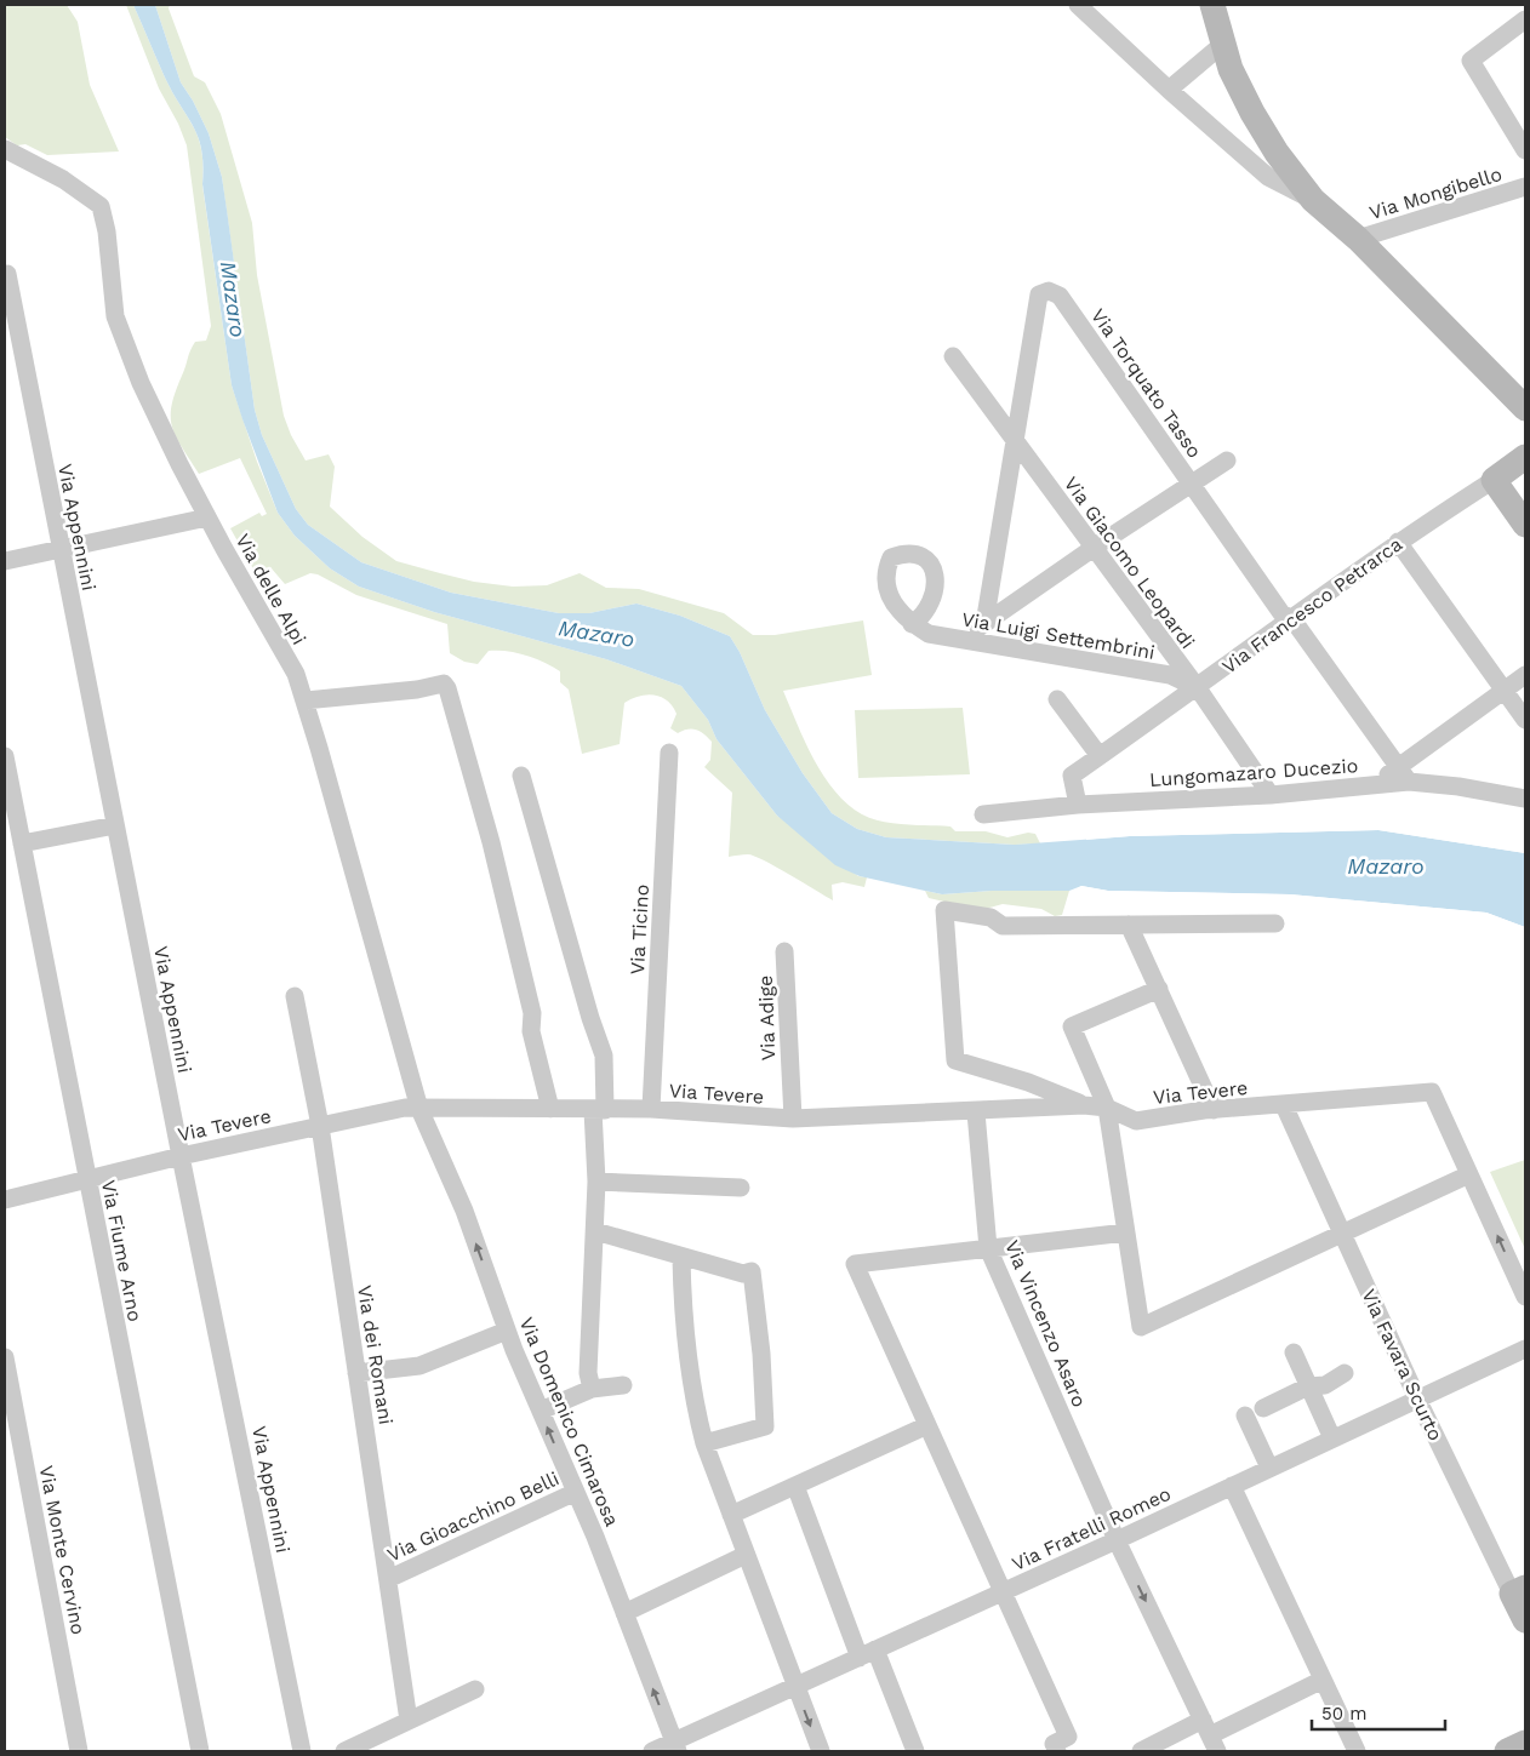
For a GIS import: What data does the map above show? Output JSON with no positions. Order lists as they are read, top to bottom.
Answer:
{
  "streets": {
    "street": [
      "Via Mongibello",
      "Via Torquato Tasso",
      "Via Appennini",
      "Via Giacomo Leopardi",
      "Via delle Alpi",
      "Via Francesco Petrarca",
      "Via Luigi Settembrini",
      "Lungomazaro Ducezio",
      "Via Ticino",
      "Via Adige",
      "Via Tevere",
      "Via Fiume Arno",
      "Via Vincenzo Asaro",
      "Via dei Romani",
      "Via Favara Scurto",
      "Via Domenico Cimarosa",
      "Via Gioacchino Belli",
      "Via Fratelli Romeo",
      "Via Monte Cervino"
    ]
  },
  "crossings": [
    ["Via Torquato Tasso", "Via Giacomo Leopardi"],
    ["Via Torquato Tasso", "Via Francesco Petrarca"],
    ["Via Torquato Tasso", "Lungomazaro Ducezio"],
    ["Via Appennini", "Via Tevere"],
    ["Via Giacomo Leopardi", "Via Francesco Petrarca"],
    ["Via Giacomo Leopardi", "Via Luigi Settembrini"],
    ["Via Giacomo Leopardi", "Lungomazaro Ducezio"],
    ["Via delle Alpi", "Via Tevere"],
    ["Via delle Alpi", "Via Domenico Cimarosa"],
    ["Via Francesco Petrarca", "Via Luigi Settembrini"],
    ["Via Francesco Petrarca", "Lungomazaro Ducezio"],
    ["Via Ticino", "Via Tevere"],
    ["Via Adige", "Via Tevere"],
    ["Via Tevere", "Via Fiume Arno"],
    ["Via Tevere", "Via Vincenzo Asaro"],
    ["Via Tevere", "Via dei Romani"],
    ["Via Tevere", "Via Favara Scurto"],
    ["Via Tevere", "Via Domenico Cimarosa"],
    ["Via Vincenzo Asaro", "Via Fratelli Romeo"],
    ["Via dei Romani", "Via Gioacchino Belli"],
    ["Via Favara Scurto", "Via Fratelli Romeo"],
    ["Via Domenico Cimarosa", "Via Gioacchino Belli"],
    ["Via Domenico Cimarosa", "Via Fratelli Romeo"]
  ],
  "water": ["Mazaro"],
  "scale_bar": "50 m"
}
